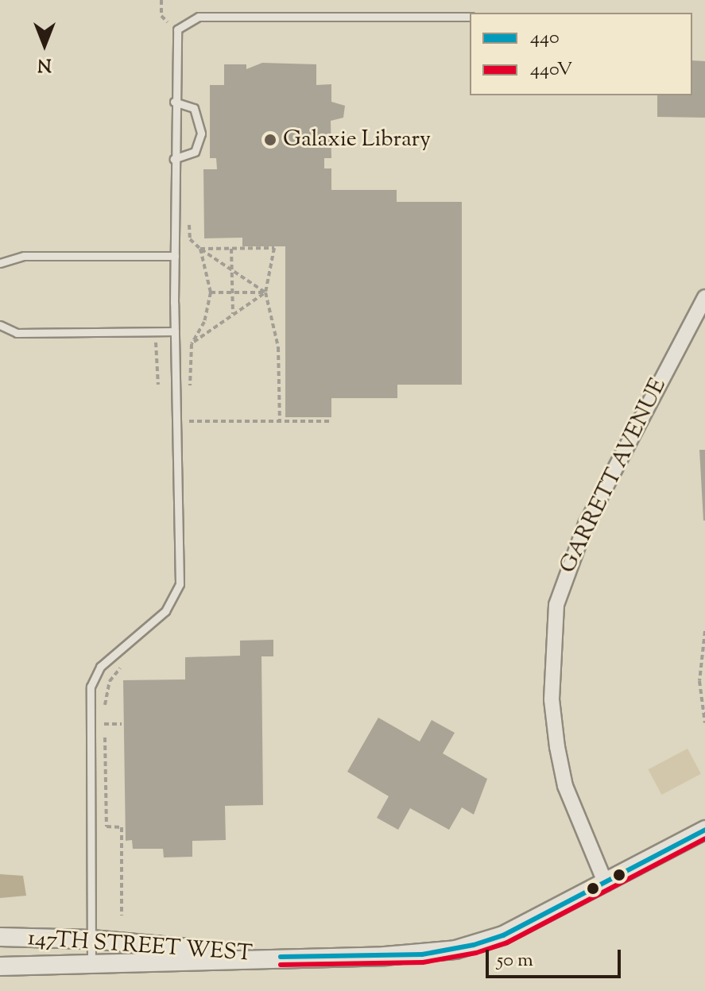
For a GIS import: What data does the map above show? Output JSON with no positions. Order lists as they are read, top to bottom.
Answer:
{
  "streets": {
    "street": ["GARRETT AVENUE", "147TH STREET WEST"]
  },
  "crossings": [
    ["GARRETT AVENUE", "147TH STREET WEST"]
  ],
  "places": ["Galaxie Library"],
  "lines": ["transit line 440", "transit line 440V"],
  "legend": ["440", "440V"],
  "scale_bar": "50 m",
  "north": "bottom"
}
